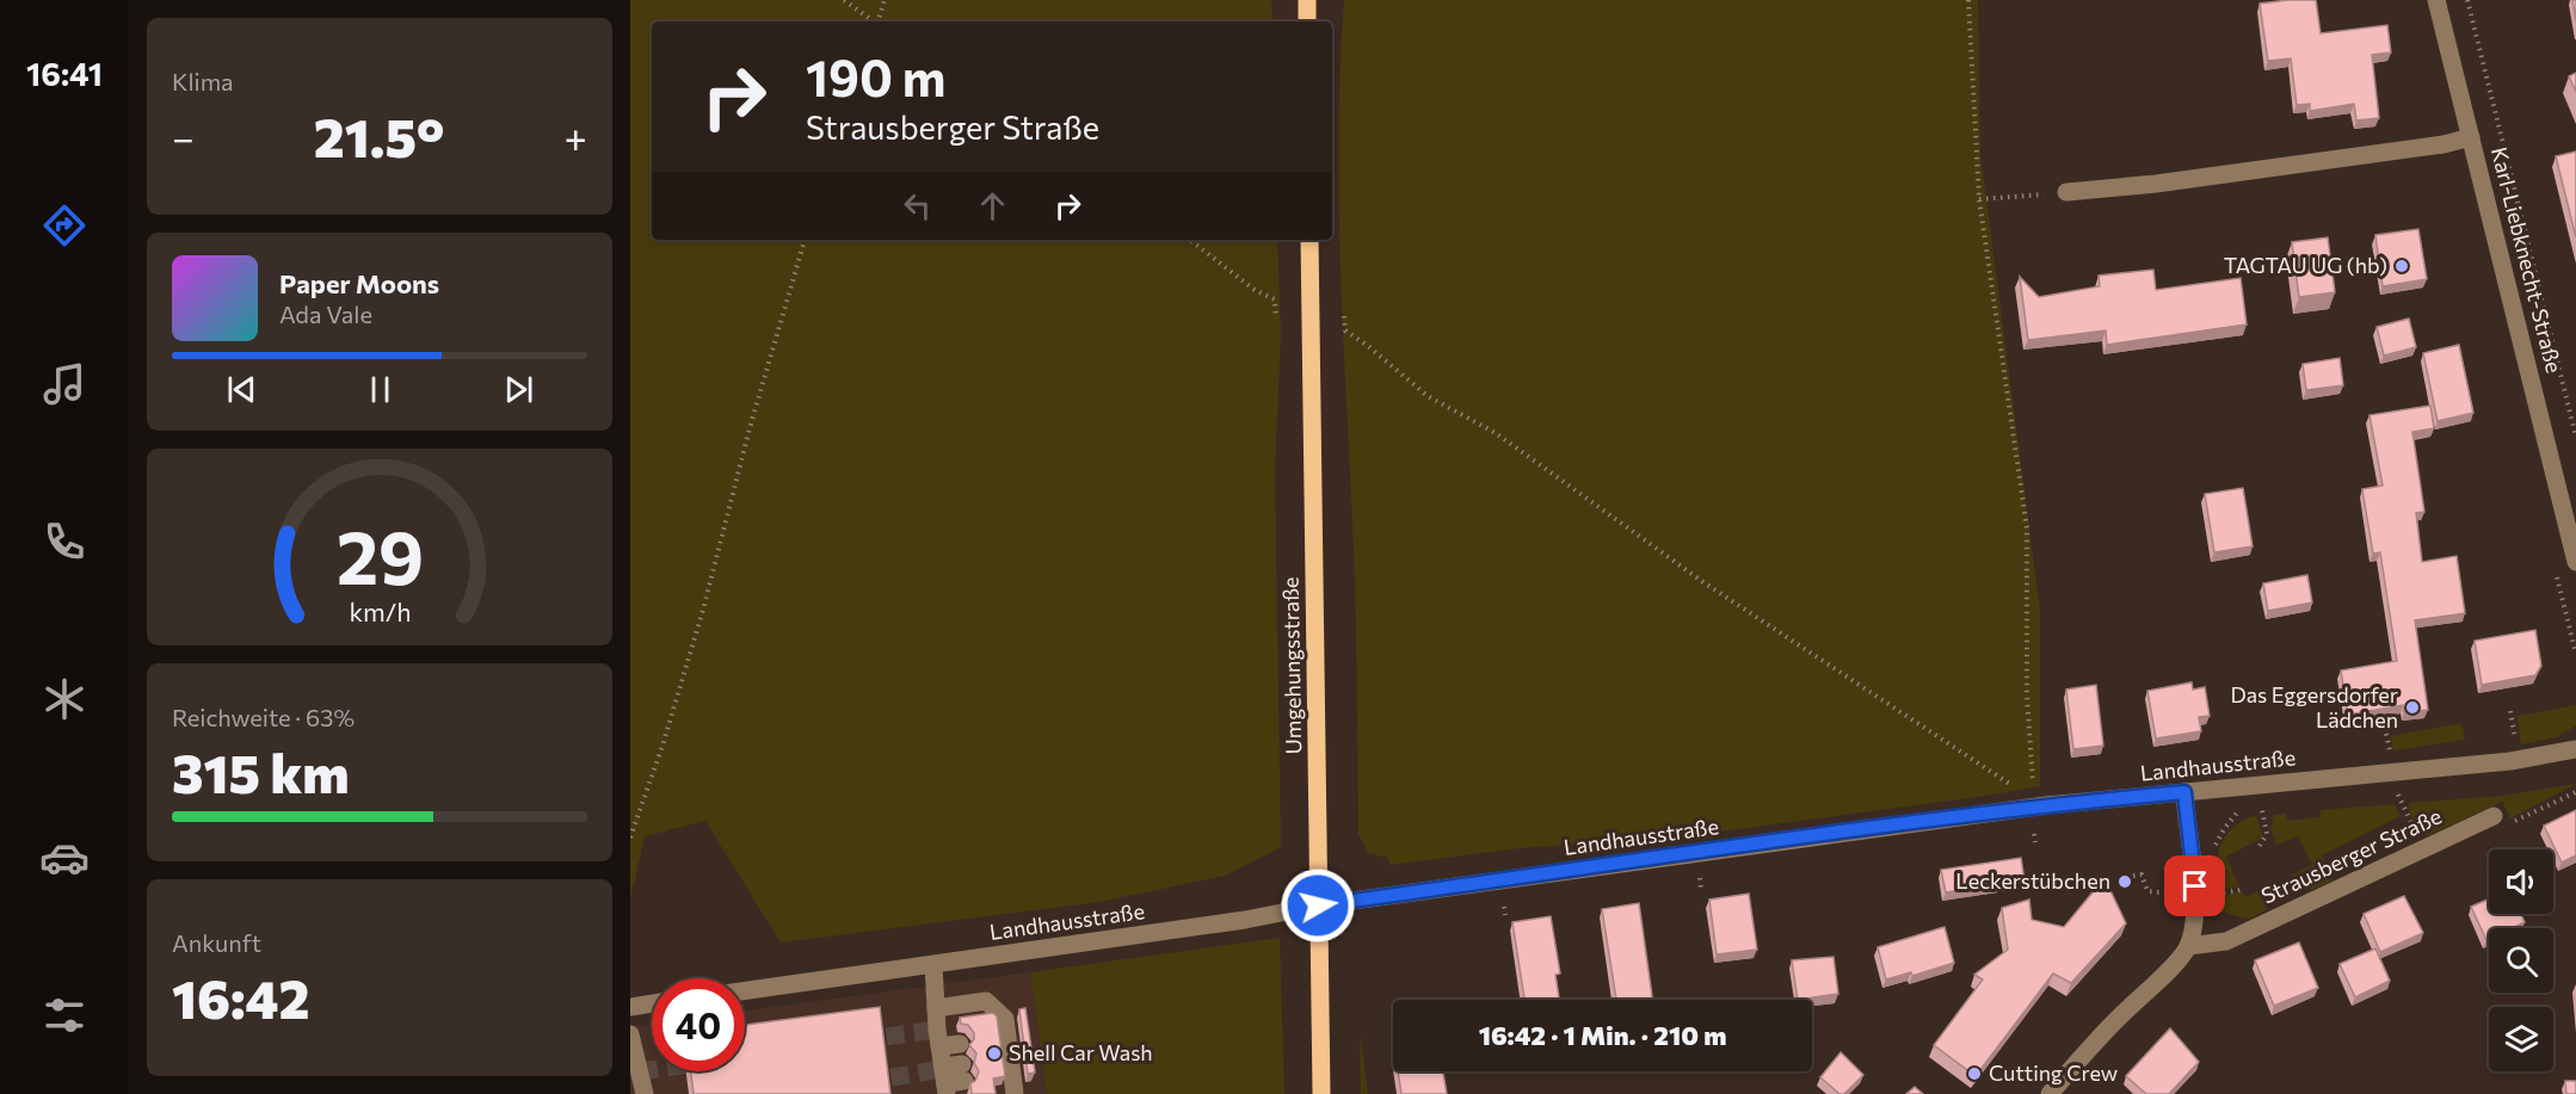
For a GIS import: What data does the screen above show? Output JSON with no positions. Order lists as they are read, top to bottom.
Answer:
{
  "streets": {
    "main road": ["Umgehungsstraße"],
    "street": ["Karl-Liebknecht-Straße", "Landhausstraße", "Strausberger Straße"]
  },
  "crossings": [
    ["Umgehungsstraße", "Landhausstraße"]
  ],
  "places": [
    "TAGTAU UG (hb)",
    "Das Eggersdorfer Lädchen",
    "Leckerstübchen",
    "Shell Car Wash",
    "Cutting Crew"
  ],
  "page": {
    "tabs": "16:41",
    "tile": [
      "Klima",
      ["Reichweite · 63%", "315 km"],
      ["Ankunft", "16:42"]
    ],
    "turn": ["190 m", "Strausberger Straße"],
    "heat": ["−", "21.5°", "+"],
    "song": ["Paper Moons", "Ada Vale"],
    "limit": "40",
    "trip": "16:42 · 1 Min. · 210 m",
    "gauge": ["29", "km/h"]
  }
}
